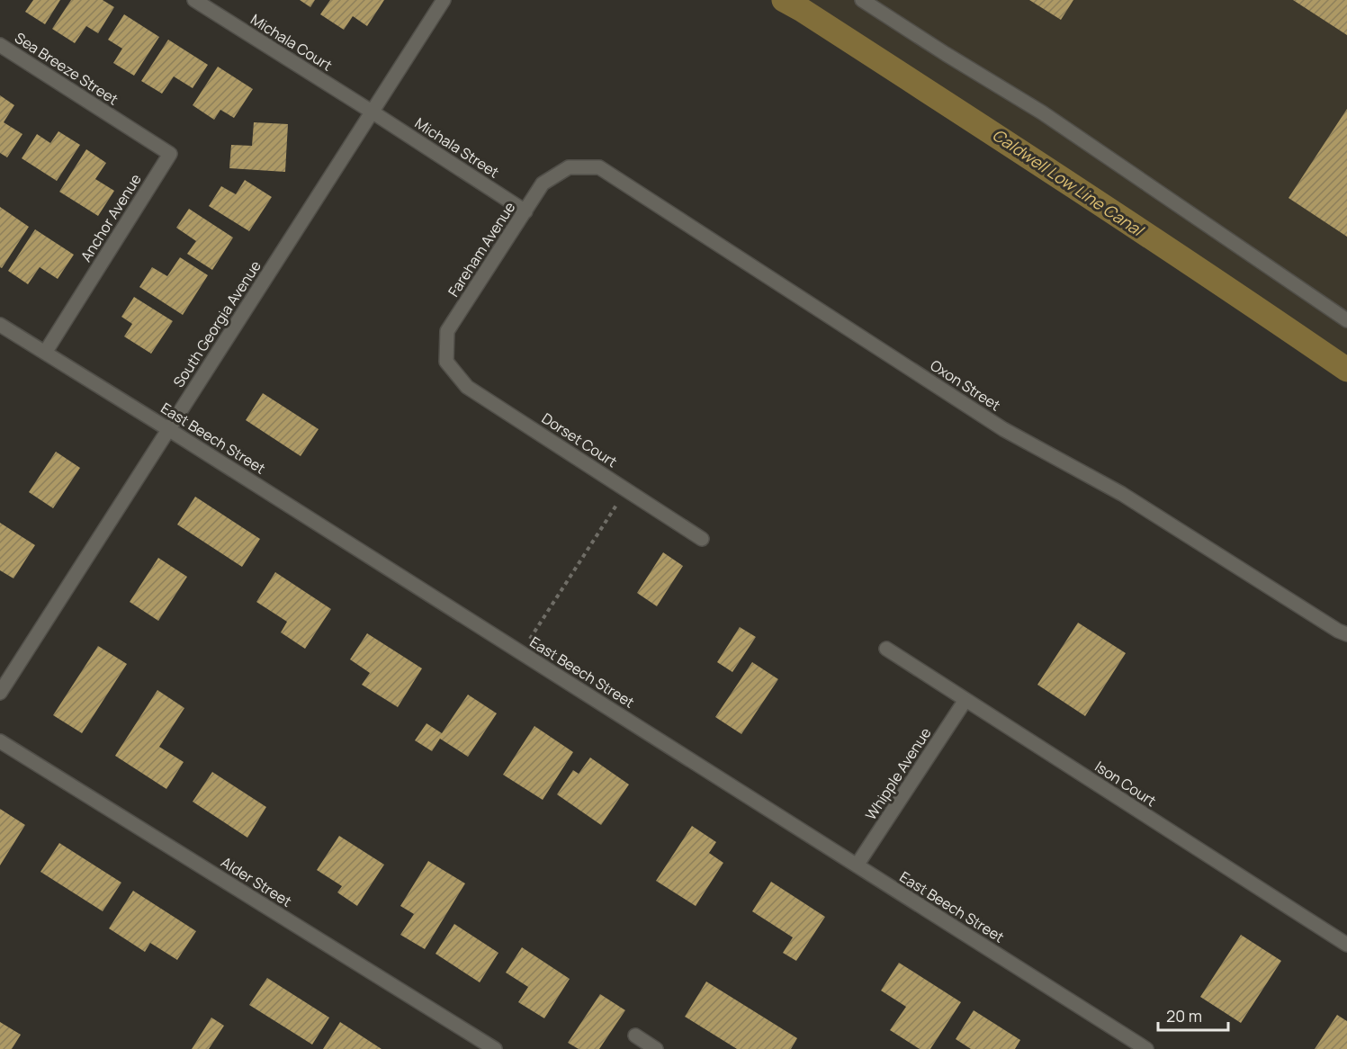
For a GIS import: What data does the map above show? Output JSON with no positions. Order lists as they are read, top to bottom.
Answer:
{
  "streets": {
    "street": [
      "Michala Court",
      "Sea Breeze Street",
      "Michala Street",
      "Anchor Avenue",
      "Fareham Avenue",
      "South Georgia Avenue",
      "Oxon Street",
      "East Beech Street",
      "Dorset Court",
      "Whipple Avenue",
      "Ison Court",
      "Alder Street"
    ]
  },
  "crossings": [
    ["Michala Court", "Michala Street"],
    ["Michala Court", "South Georgia Avenue"],
    ["Sea Breeze Street", "Anchor Avenue"],
    ["Michala Street", "Fareham Avenue"],
    ["Michala Street", "South Georgia Avenue"],
    ["Anchor Avenue", "East Beech Street"],
    ["Fareham Avenue", "Oxon Street"],
    ["Fareham Avenue", "Dorset Court"],
    ["South Georgia Avenue", "East Beech Street"],
    ["East Beech Street", "Whipple Avenue"],
    ["Whipple Avenue", "Ison Court"]
  ],
  "water": ["Caldwell Low Line Canal"],
  "scale_bar": "20 m"
}
